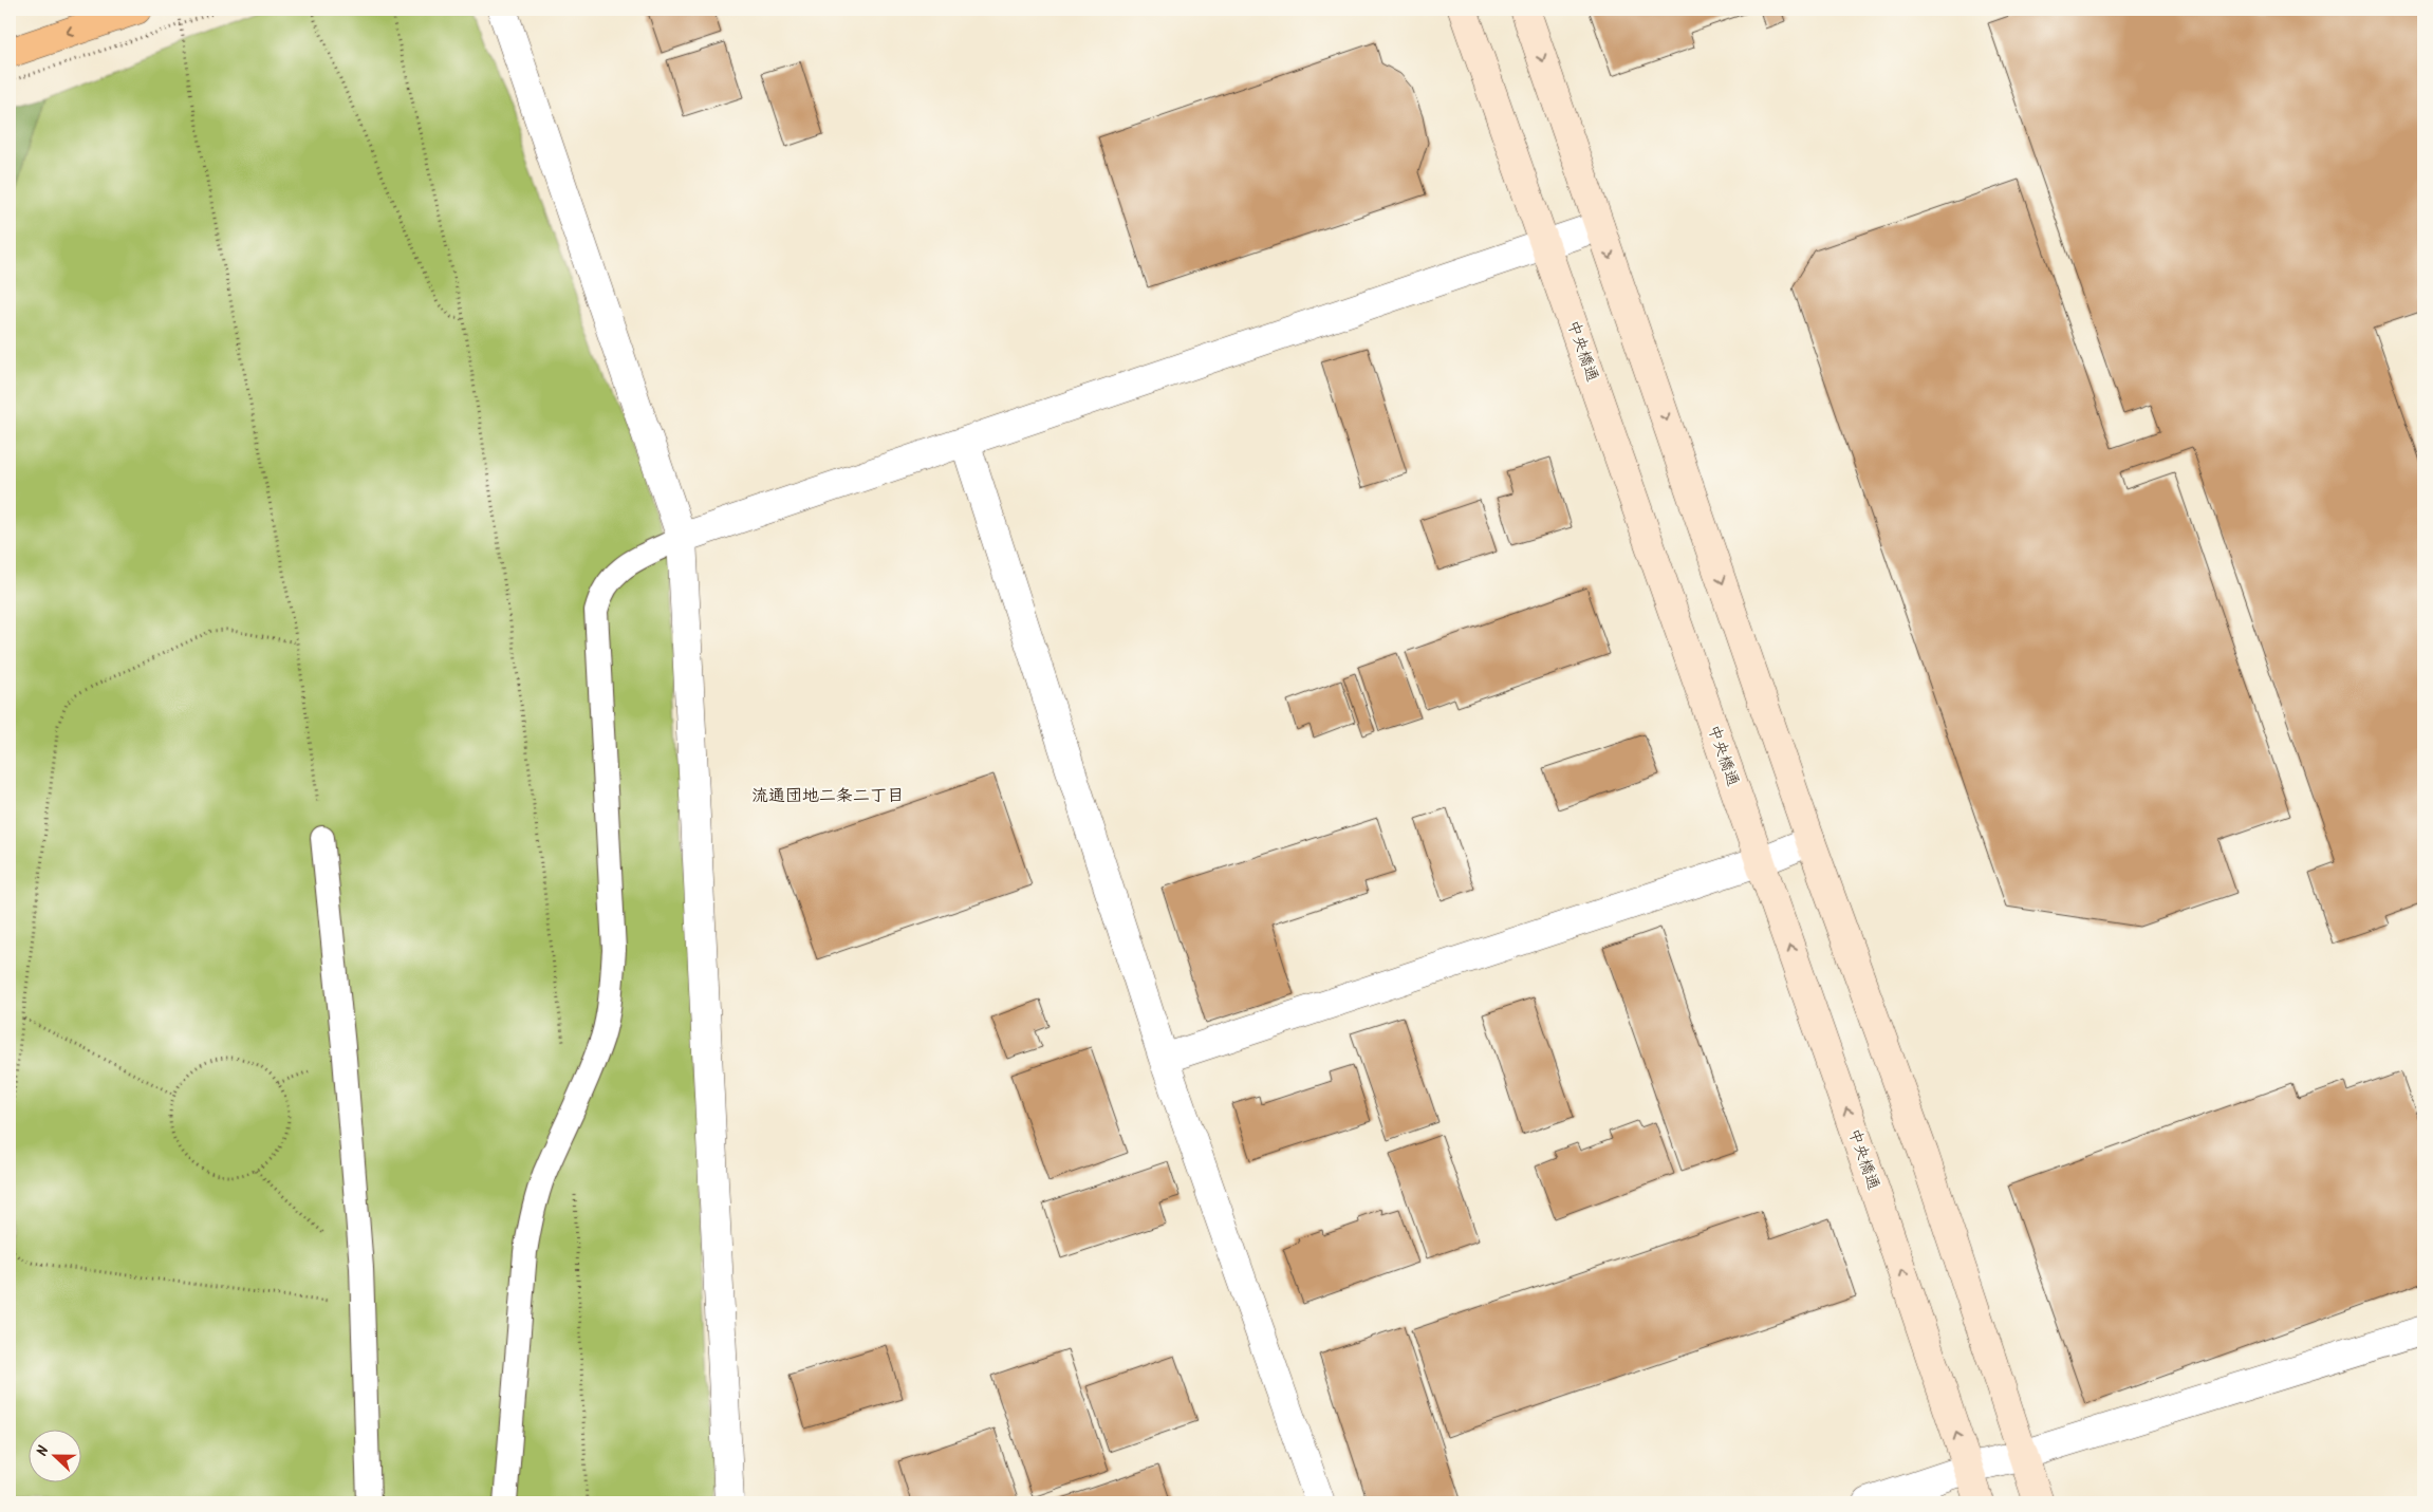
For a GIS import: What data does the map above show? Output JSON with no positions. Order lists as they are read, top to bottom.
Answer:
{
  "streets": {
    "street": ["中央橋通"]
  },
  "districts": ["流通団地二条二丁目"],
  "north": "left"
}
